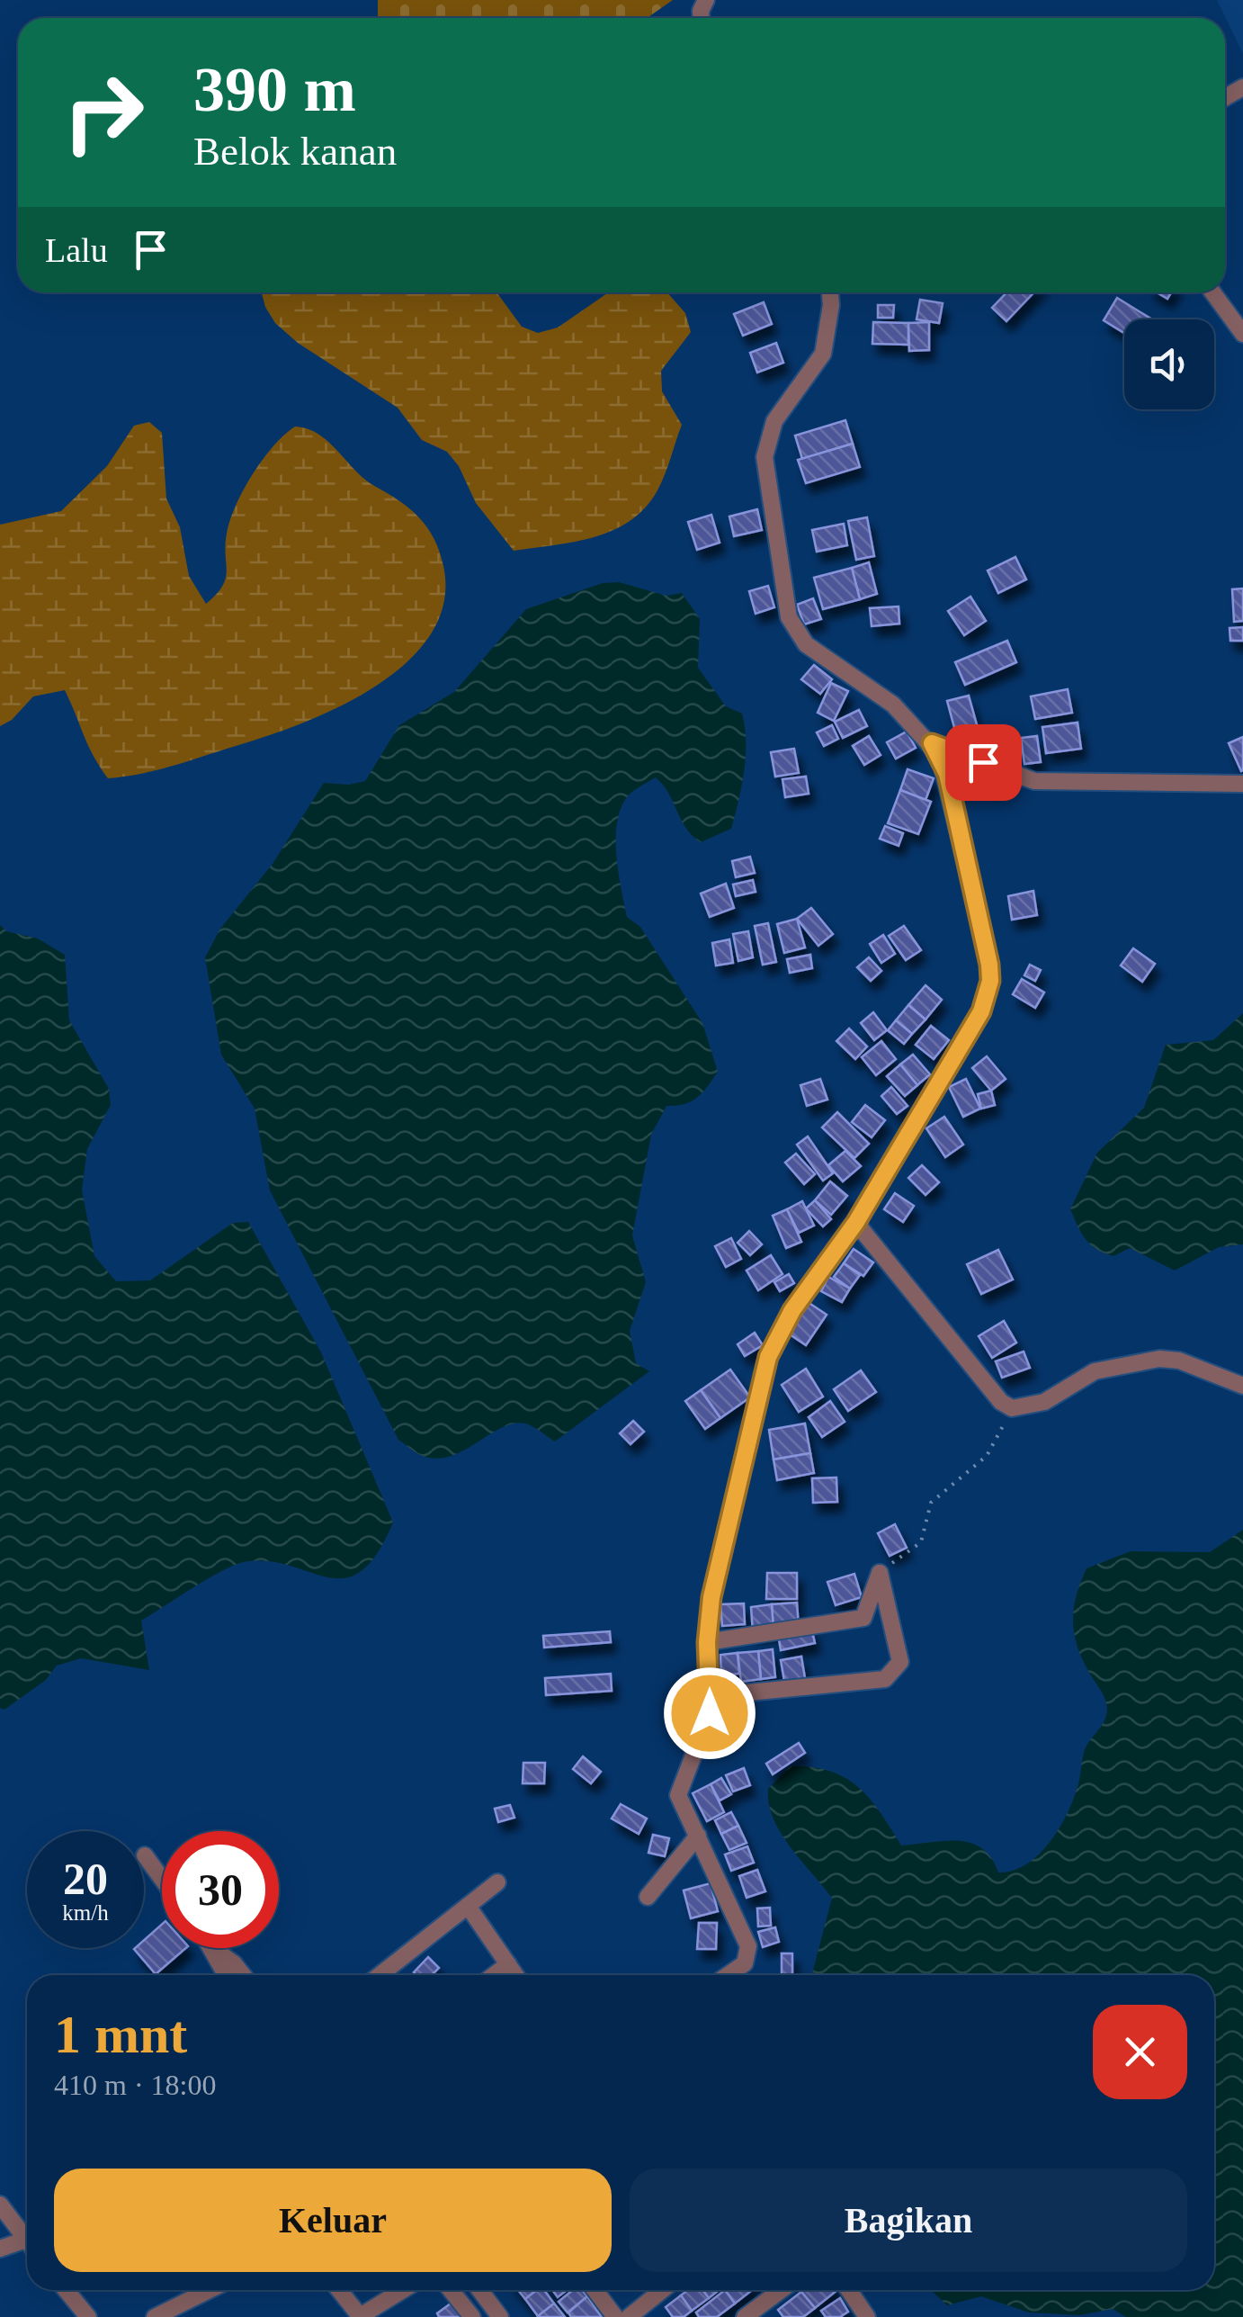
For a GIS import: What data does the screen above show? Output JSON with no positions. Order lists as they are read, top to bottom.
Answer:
{
  "page": {
    "turn": ["390 m", "Belok kanan"],
    "then": "Lalu",
    "speed": "20 km/h",
    "limit": "30",
    "heading": ["1 mnt", "410 m · 18:00"],
    "buttons": ["Keluar", "Bagikan"]
  }
}
